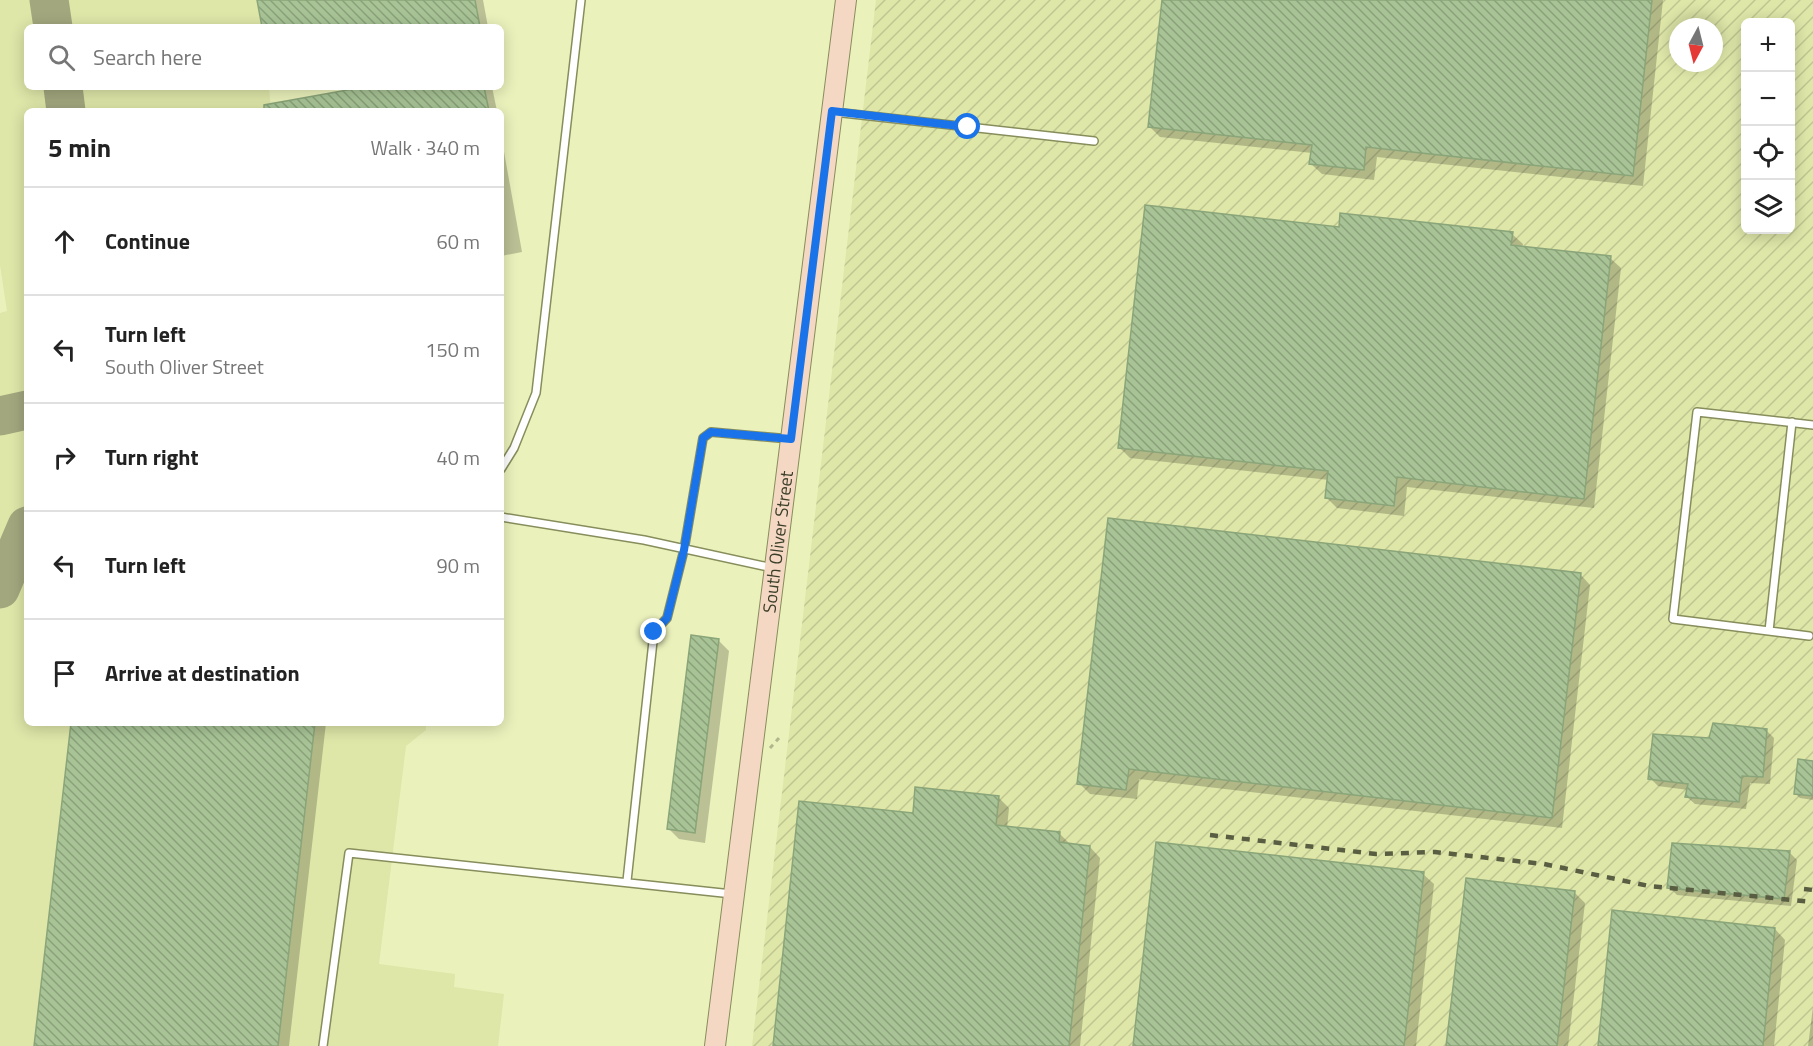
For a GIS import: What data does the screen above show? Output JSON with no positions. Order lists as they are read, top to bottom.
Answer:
{
  "streets": {
    "main road": ["South Oliver Street"]
  },
  "north": "bottom",
  "page": {
    "map_buttons": ["+", "−"],
    "search": "Search here",
    "heading": ["5 min", "Walk · 340 m"],
    "list": [
      ["Continue", "60 m"],
      ["Turn left", "South Oliver Street", "150 m"],
      ["Turn right", "40 m"],
      ["Turn left", "90 m"],
      "Arrive at destination"
    ]
  }
}
